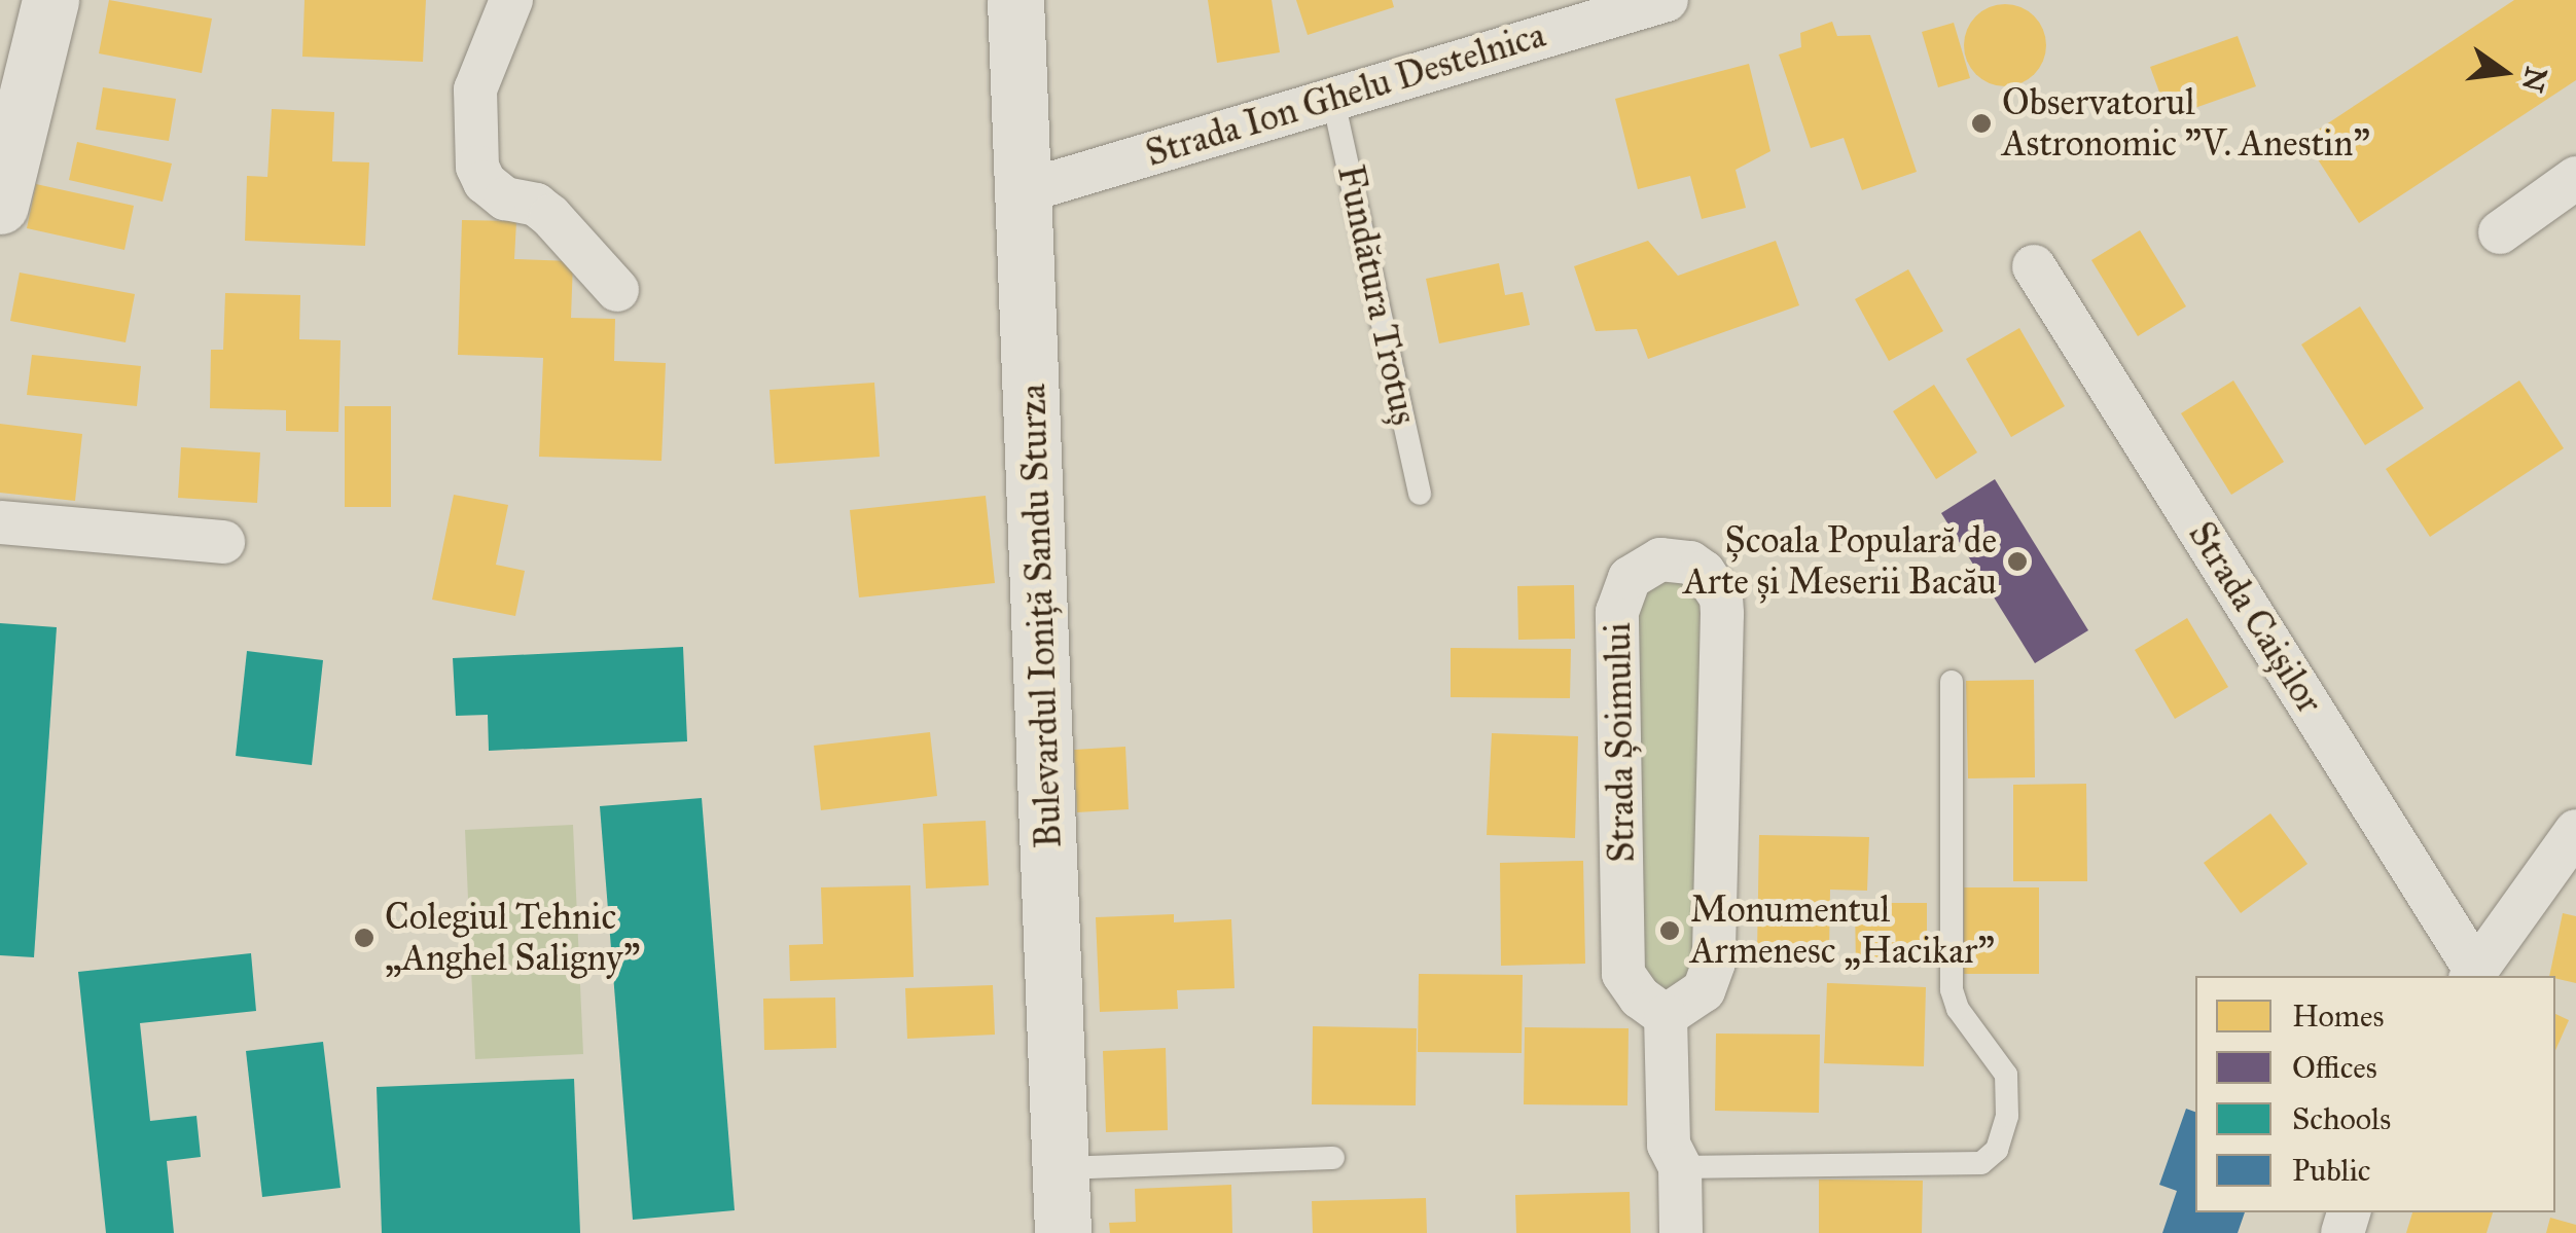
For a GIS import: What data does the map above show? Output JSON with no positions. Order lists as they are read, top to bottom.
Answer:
{
  "streets": {
    "street": [
      "Strada Ion Ghelu Destelnica",
      "Bulevardul Ioniță Sandu Sturza",
      "Strada Caișilor",
      "Strada Șoimului"
    ],
    "lane": ["Fundătura Trotuș"]
  },
  "crossings": [
    ["Strada Ion Ghelu Destelnica", "Fundătura Trotuș"],
    ["Strada Ion Ghelu Destelnica", "Bulevardul Ioniță Sandu Sturza"]
  ],
  "places": [
    "Observatorul Astronomic \"V. Anestin\"",
    "Școala Populară de Arte și Meserii Bacău",
    "Monumentul Armenesc „Hacikar”",
    "Colegiul Tehnic „Anghel Saligny”"
  ],
  "legend": [
    "Homes",
    "Offices",
    "Schools",
    "Public"
  ],
  "north": "right"
}
